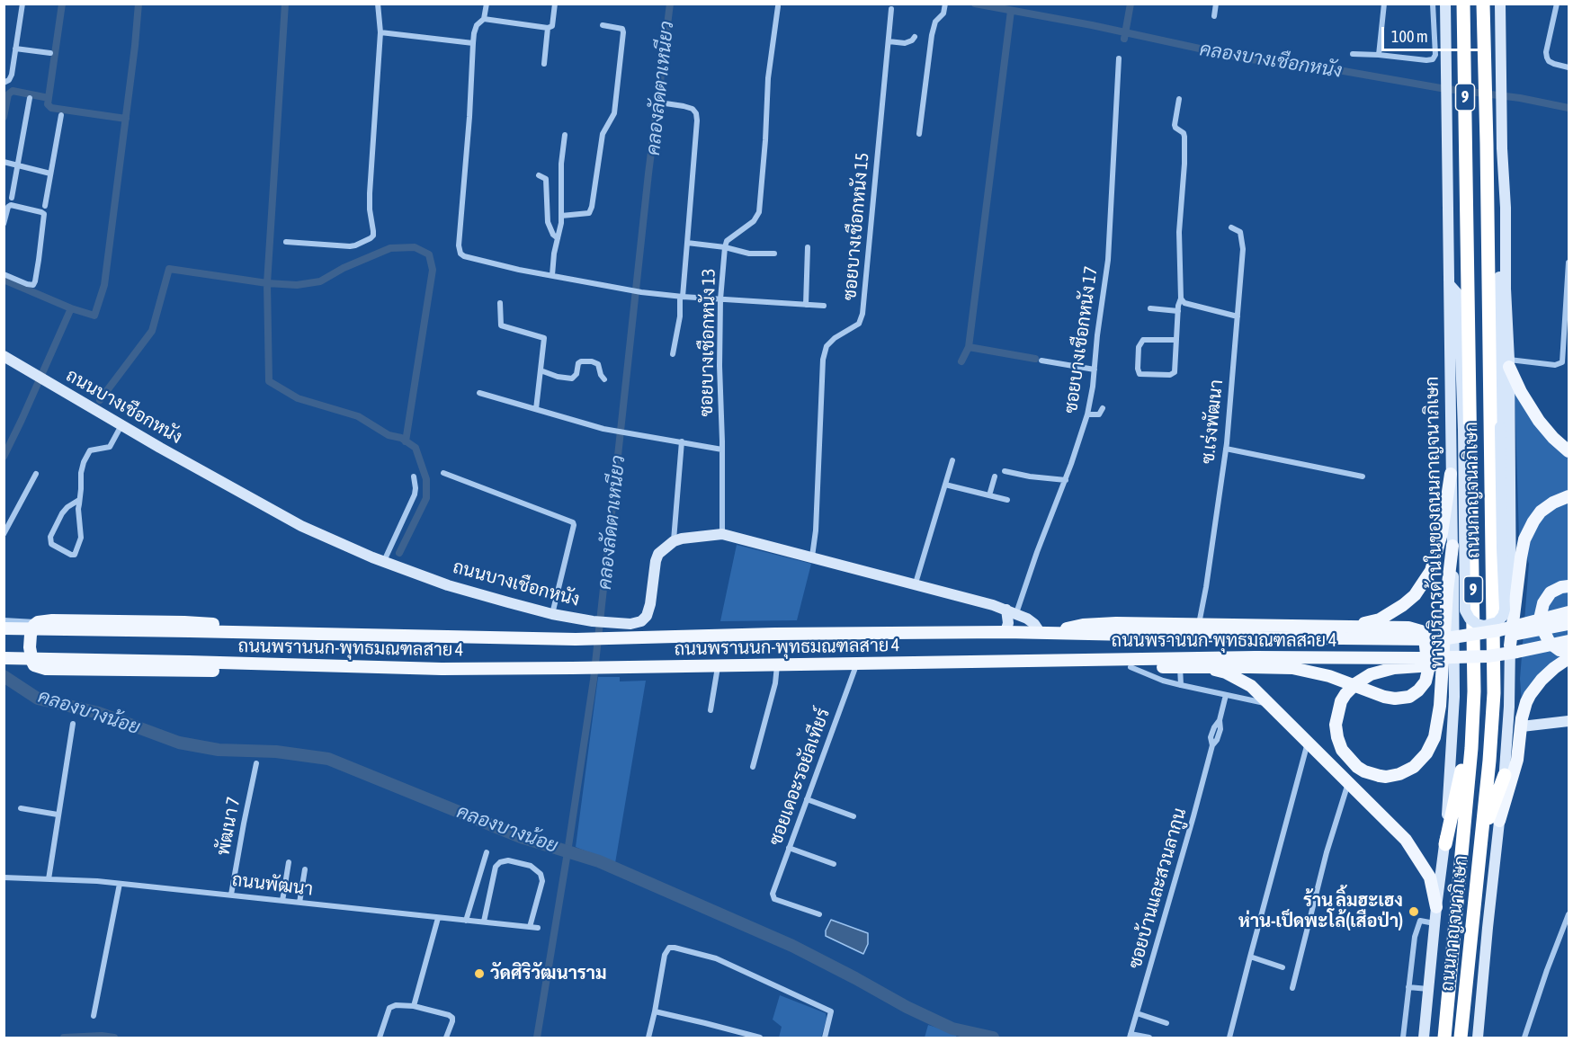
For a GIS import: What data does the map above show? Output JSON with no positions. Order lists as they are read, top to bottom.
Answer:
{
  "streets": {
    "highway": ["9", "ถนนกาญจนาภิเษก"],
    "main road": ["ถนนบางเชือกหนัง", "ทางบริการด้านในของถนนกาญจนาภิเษก", "ถนนพรานนก-พุทธมณฑลสาย 4"],
    "street": [
      "ซอยบางเชือกหนัง 15",
      "ซอยบางเชือกหนัง 17",
      "ซอยบางเชือกหนัง 13",
      "ซ.เร่งพัฒนา",
      "ซอยเดอะรอยัลเทียร์",
      "พัฒนา 7",
      "ถนนพัฒนา",
      "ซอยบ้านและสวนลากูน"
    ]
  },
  "crossings": [
    ["ถนนพรานนก-พุทธมณฑลสาย 4", "ซอยเดอะรอยัลเทียร์"],
    ["พัฒนา 7", "ถนนพัฒนา"]
  ],
  "water": ["คลองบางเชือกหนัง", "คลองลัดตาเหนียว", "คลองบางน้อย"],
  "places": ["ร้าน ลิ้มฮะเฮง ห่าน-เป็ดพะโล้(เสือป่า)", "วัดศิริวัฒนาราม"],
  "scale_bar": "100 m"
}
